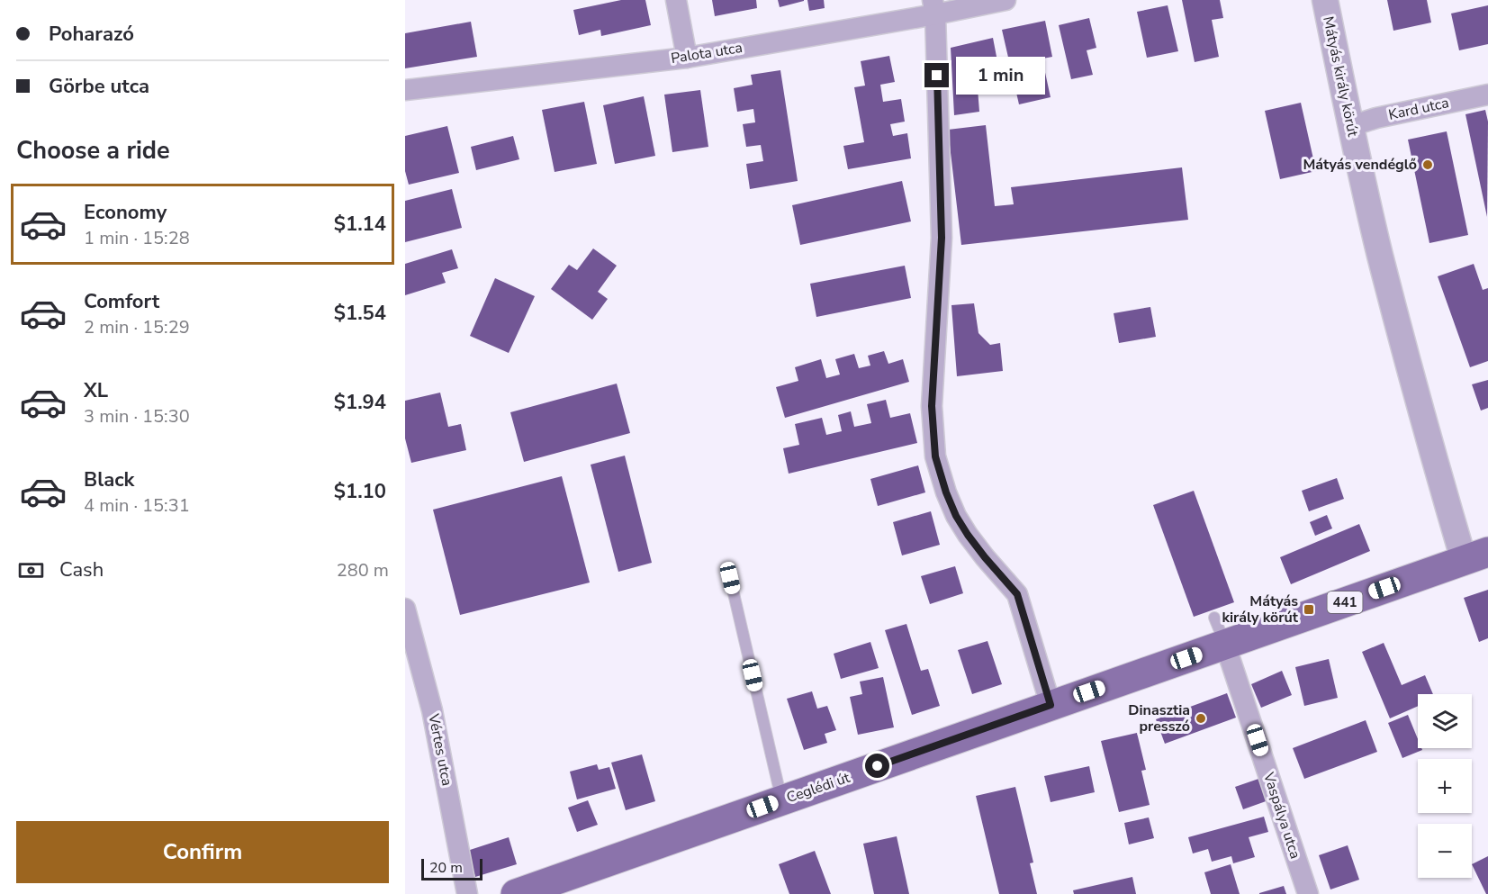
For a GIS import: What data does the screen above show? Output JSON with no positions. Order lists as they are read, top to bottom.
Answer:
{
  "streets": {
    "main road": ["441", "Ceglédi út"],
    "street": [
      "Palota utca",
      "Mátyás király körút",
      "Kard utca",
      "Vértes utca",
      "Vaspálya utca"
    ]
  },
  "crossings": [
    ["Mátyás király körút", "Kard utca"],
    ["Mátyás király körút", "Ceglédi út"],
    ["Ceglédi út", "Vaspálya utca"]
  ],
  "places": {
    "other": ["Mátyás vendéglő", "Dinasztia presszó"],
    "transit": ["Mátyás király körút"]
  },
  "scale_bar": "20 m",
  "page": {
    "banner": ["Poharazó", "Görbe utca"],
    "bubble": "1 min",
    "heading": "Choose a ride",
    "list": [
      {
        "name": "Economy",
        "note": "1 min · 15:28",
        "value": "$1.14"
      },
      {
        "name": "Comfort",
        "note": "2 min · 15:29",
        "value": "$1.54"
      },
      {
        "name": "XL",
        "note": "3 min · 15:30",
        "value": "$1.94"
      },
      {
        "name": "Black",
        "note": "4 min · 15:31",
        "value": "$1.10"
      }
    ],
    "pay": ["Cash", "280 m"],
    "map_buttons": ["+", "−"],
    "buttons": "Confirm",
    "scale": "20 m"
  }
}
